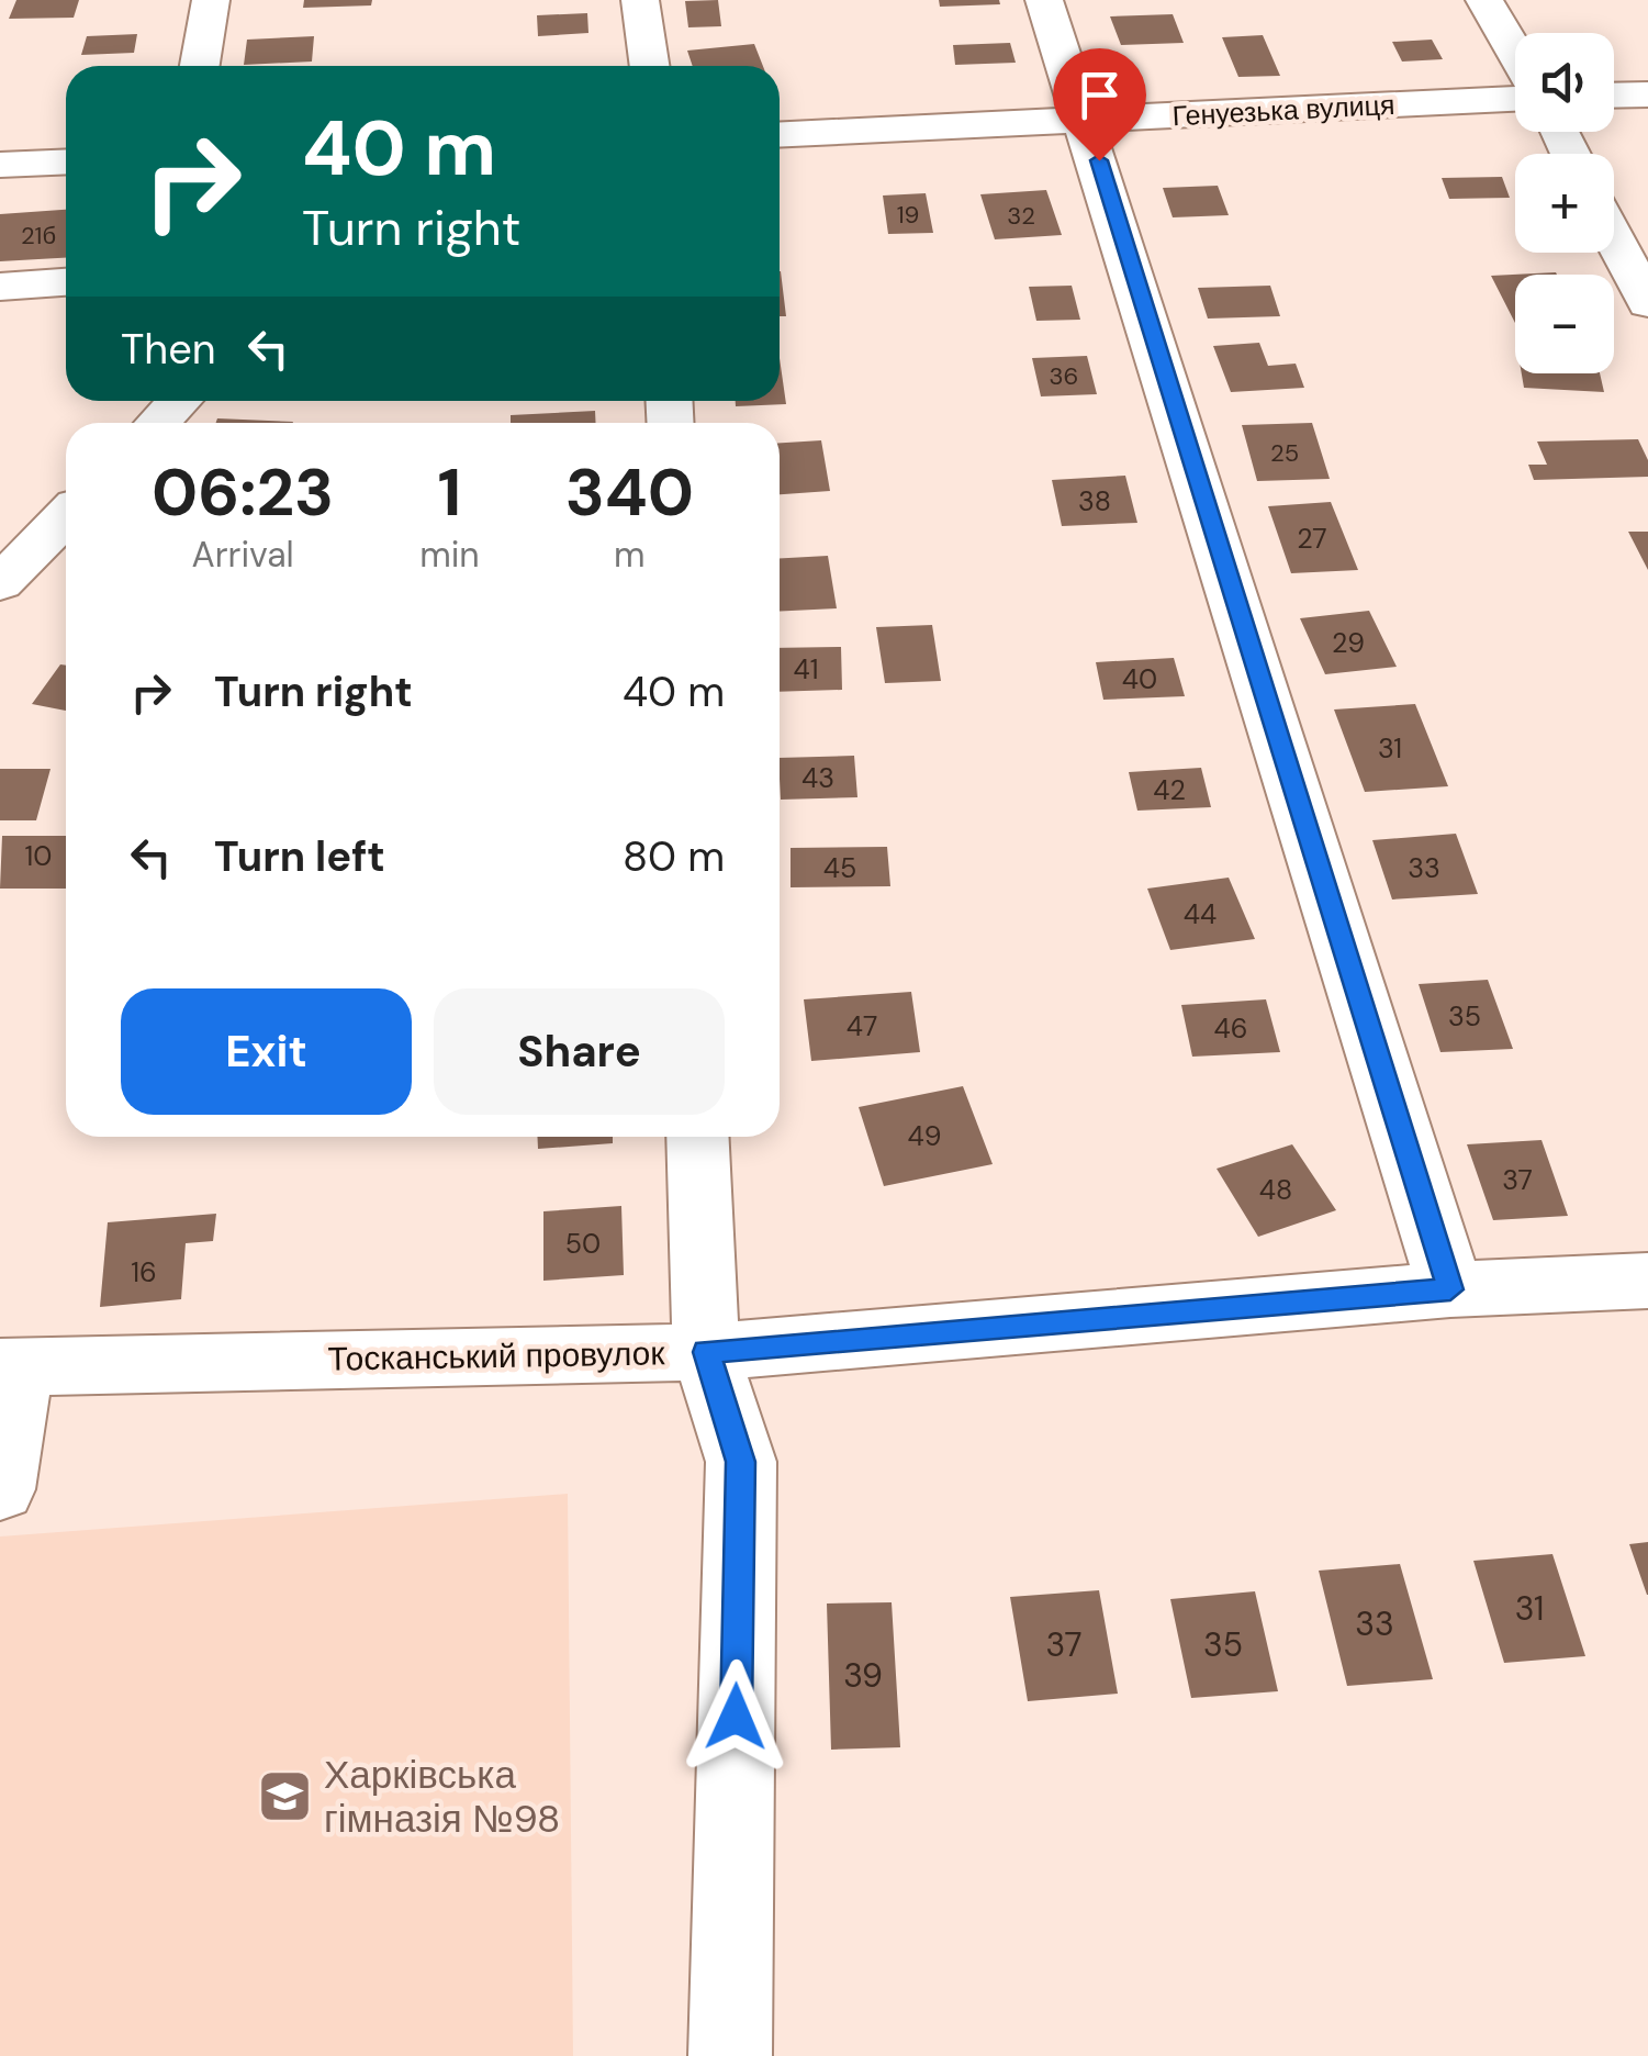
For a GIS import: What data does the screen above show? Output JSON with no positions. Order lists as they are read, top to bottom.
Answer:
{
  "streets": {
    "street": ["Генуезька вулиця", "Тосканський провулок"]
  },
  "places": {
    "school or university": ["Харківська гімназія №98"]
  },
  "house_numbers": [
    "19",
    "32",
    "21б",
    "36",
    "25",
    "38",
    "27",
    "29",
    "41",
    "40",
    "31",
    "43",
    "42",
    "10",
    "45",
    "33",
    "44",
    "35",
    "47",
    "46",
    "49",
    "37",
    "48",
    "50",
    "16",
    "31",
    "33",
    "37",
    "35",
    "39"
  ],
  "page": {
    "map_buttons": ["+", "−"],
    "turn": ["40 m", "Turn right"],
    "then": "Then",
    "eta": [
      "06:23",
      "Arrival",
      "1",
      "min",
      "340",
      "m"
    ],
    "list": [
      {
        "name": "Turn right",
        "value": "40 m"
      },
      {
        "name": "Turn left",
        "value": "80 m"
      }
    ],
    "buttons": ["Exit", "Share"]
  }
}
